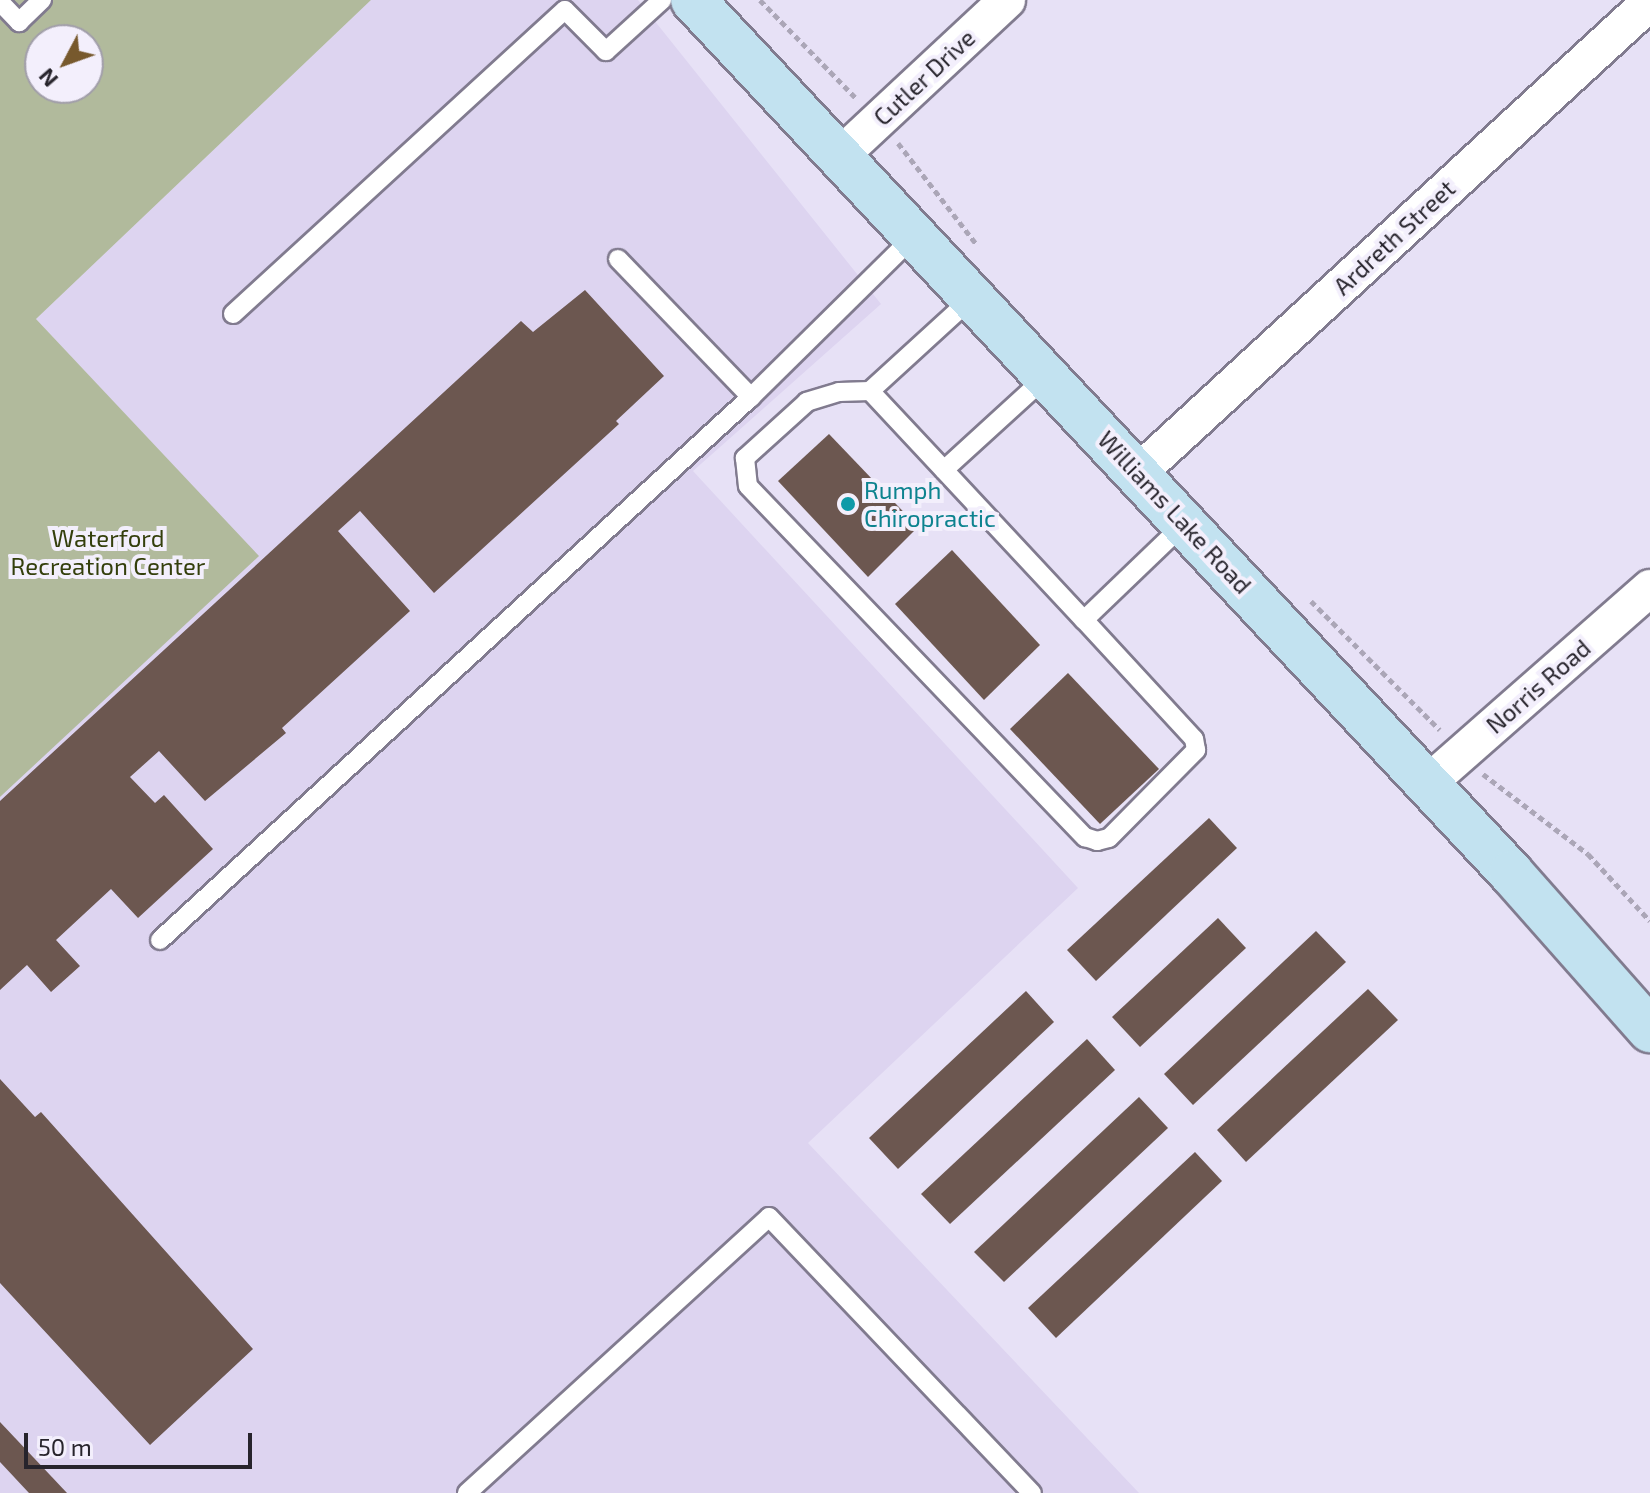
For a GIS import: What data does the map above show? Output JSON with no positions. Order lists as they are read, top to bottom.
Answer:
{
  "streets": {
    "main road": ["Williams Lake Road"],
    "street": ["Cutler Drive", "Ardreth Street", "Norris Road"]
  },
  "crossings": [
    ["Cutler Drive", "Williams Lake Road"],
    ["Ardreth Street", "Williams Lake Road"],
    ["Williams Lake Road", "Norris Road"]
  ],
  "parks": ["Waterford Recreation Center"],
  "places": ["Rumph Chiropractic"],
  "scale_bar": "50 m",
  "north": "bottom left"
}
